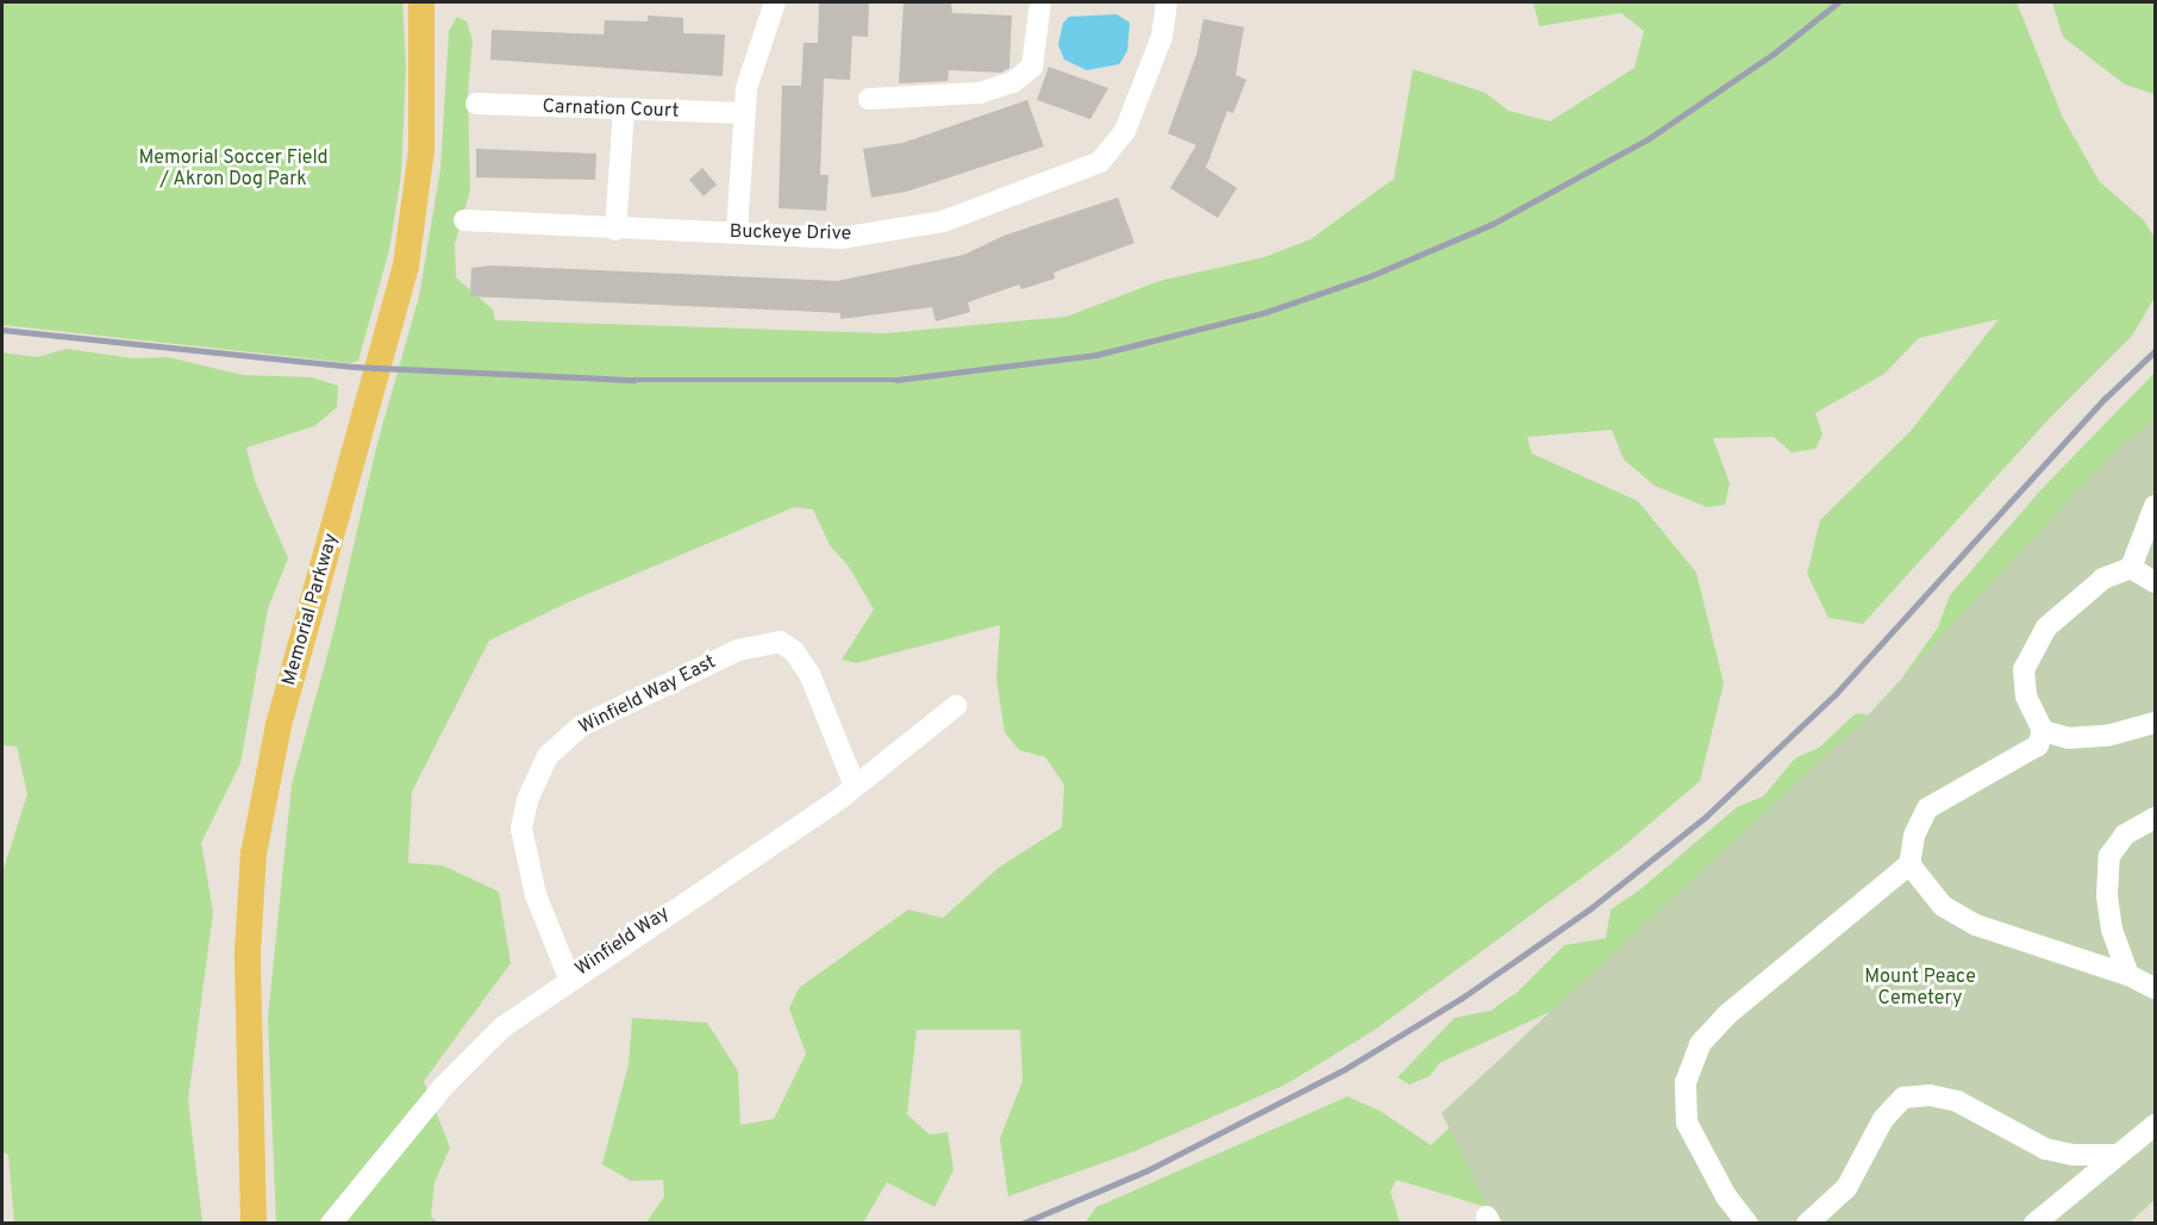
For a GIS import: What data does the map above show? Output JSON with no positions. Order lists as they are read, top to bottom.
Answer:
{
  "streets": {
    "main road": ["Memorial Parkway"],
    "street": [
      "Carnation Court",
      "Buckeye Drive",
      "Winfield Way East",
      "Winfield Way"
    ]
  },
  "crossings": [
    ["Winfield Way East", "Winfield Way"]
  ],
  "parks": ["Memorial Soccer Field / Akron Dog Park", "Mount Peace Cemetery"]
}
